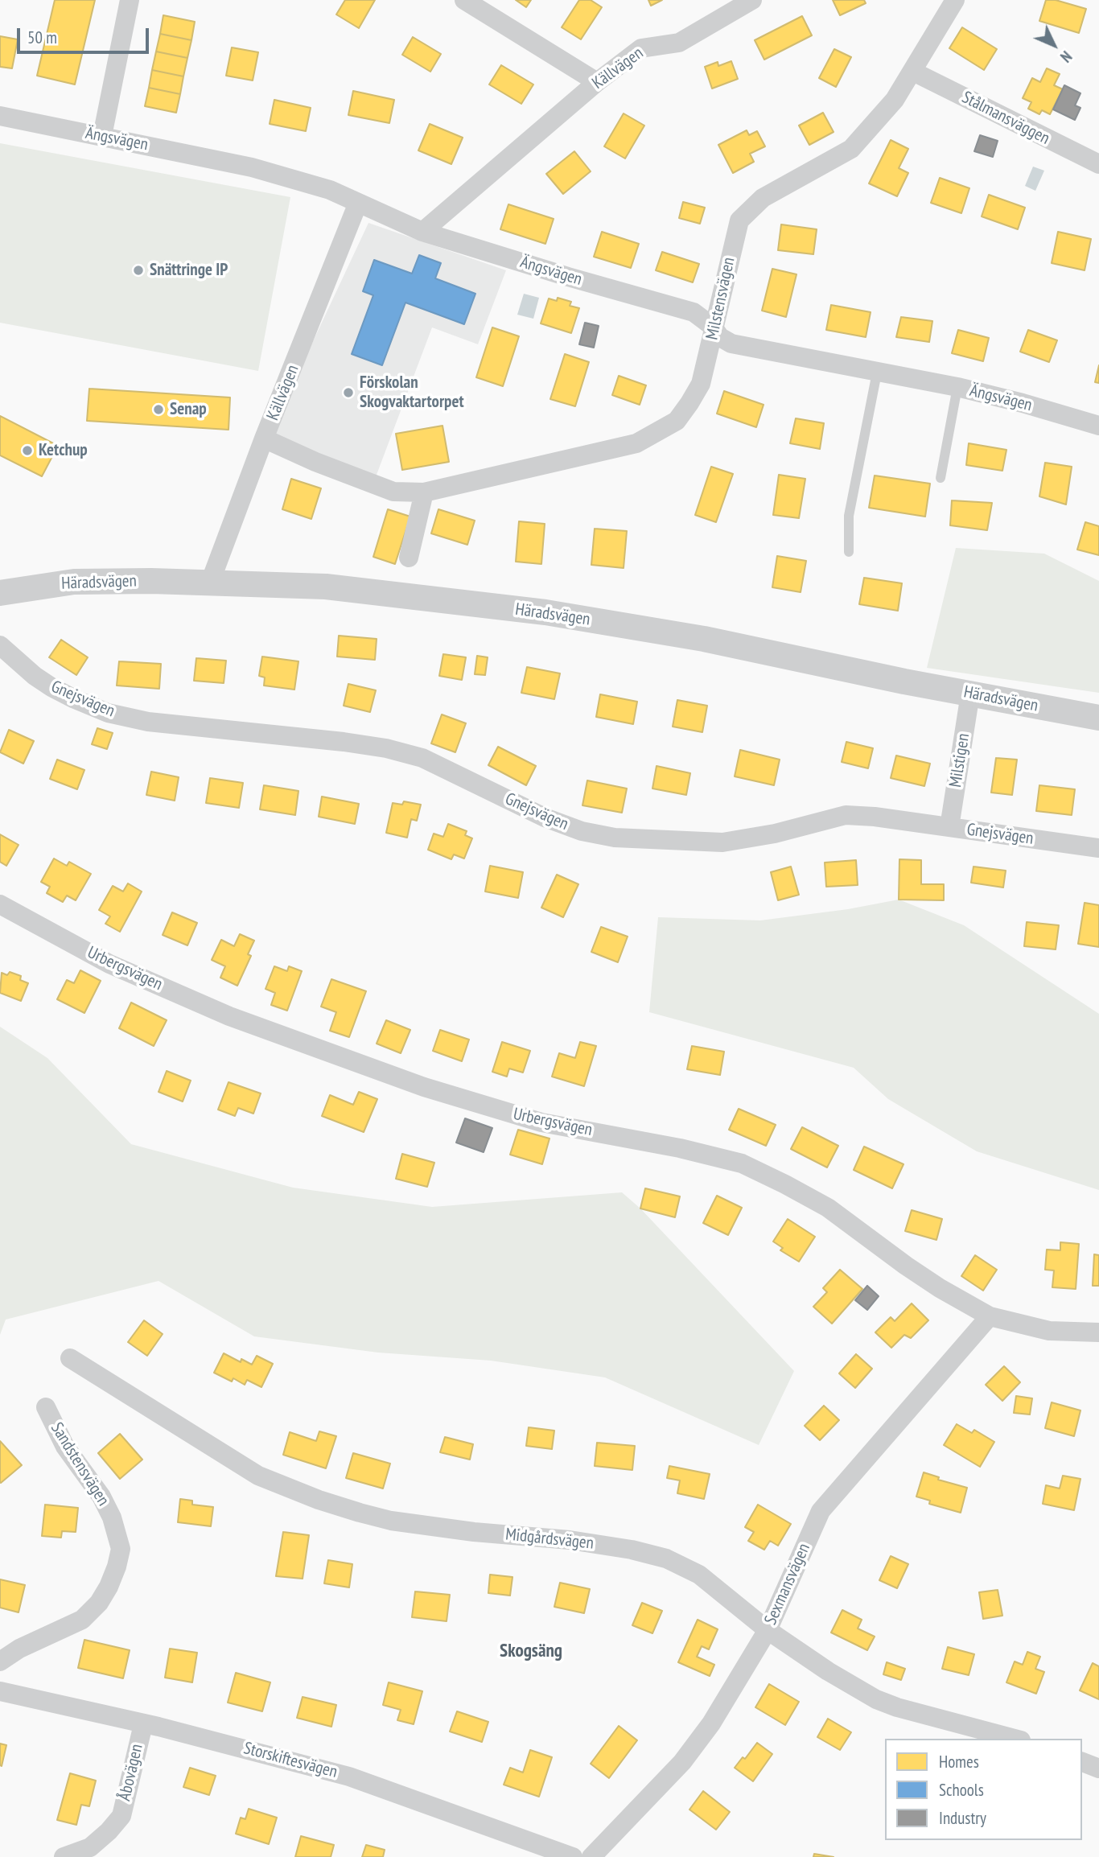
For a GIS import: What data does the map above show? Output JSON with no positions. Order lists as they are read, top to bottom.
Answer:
{
  "streets": {
    "street": [
      "Källvägen",
      "Stålmansväggen",
      "Ängsvägen",
      "Milstensvägen",
      "Häradsvägen",
      "Gnejsvägen",
      "Milstigen",
      "Urbergsvägen",
      "Sandstensvägen",
      "Midgårdsvägen",
      "Sexmansvägen",
      "Storskiftesvägen",
      "Åbovägen"
    ]
  },
  "crossings": [
    ["Källvägen", "Ängsvägen"],
    ["Källvägen", "Milstensvägen"],
    ["Källvägen", "Häradsvägen"],
    ["Stålmansväggen", "Milstensvägen"],
    ["Ängsvägen", "Milstensvägen"],
    ["Häradsvägen", "Milstigen"],
    ["Gnejsvägen", "Milstigen"],
    ["Urbergsvägen", "Sexmansvägen"],
    ["Midgårdsvägen", "Sexmansvägen"],
    ["Storskiftesvägen", "Åbovägen"]
  ],
  "districts": ["Skogsäng"],
  "places": [
    "Snättringe IP",
    "Förskolan Skogvaktartorpet",
    "Senap",
    "Ketchup"
  ],
  "legend": ["Homes", "Schools", "Industry"],
  "scale_bar": "50 m",
  "north": "bottom right"
}
